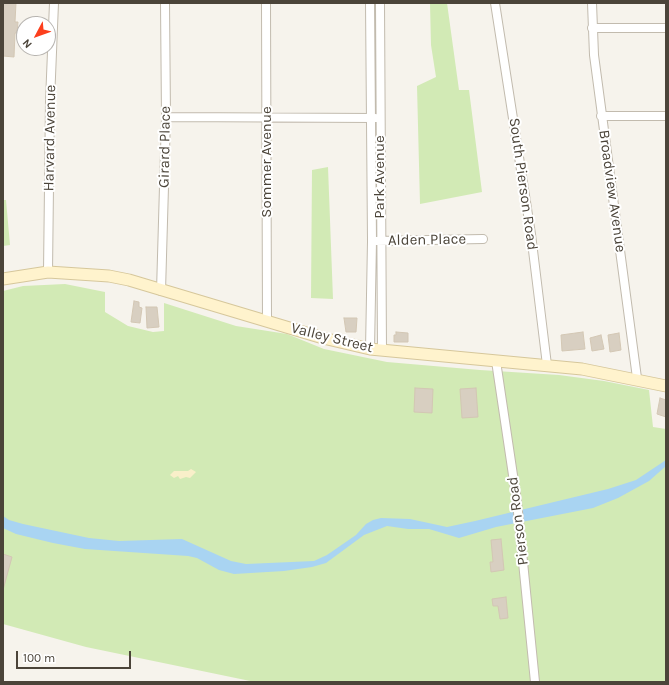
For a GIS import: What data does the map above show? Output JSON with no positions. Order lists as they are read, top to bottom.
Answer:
{
  "streets": {
    "main road": ["Valley Street"],
    "street": [
      "Harvard Avenue",
      "Girard Place",
      "Sommer Avenue",
      "Park Avenue",
      "South Pierson Road",
      "Broadview Avenue",
      "Alden Place",
      "Pierson Road"
    ]
  },
  "crossings": [
    ["Harvard Avenue", "Valley Street"],
    ["Girard Place", "Valley Street"],
    ["Sommer Avenue", "Valley Street"],
    ["Park Avenue", "Alden Place"],
    ["Park Avenue", "Valley Street"],
    ["South Pierson Road", "Valley Street"],
    ["Broadview Avenue", "Valley Street"],
    ["Valley Street", "Pierson Road"]
  ],
  "scale_bar": "100 m",
  "north": "bottom left"
}
